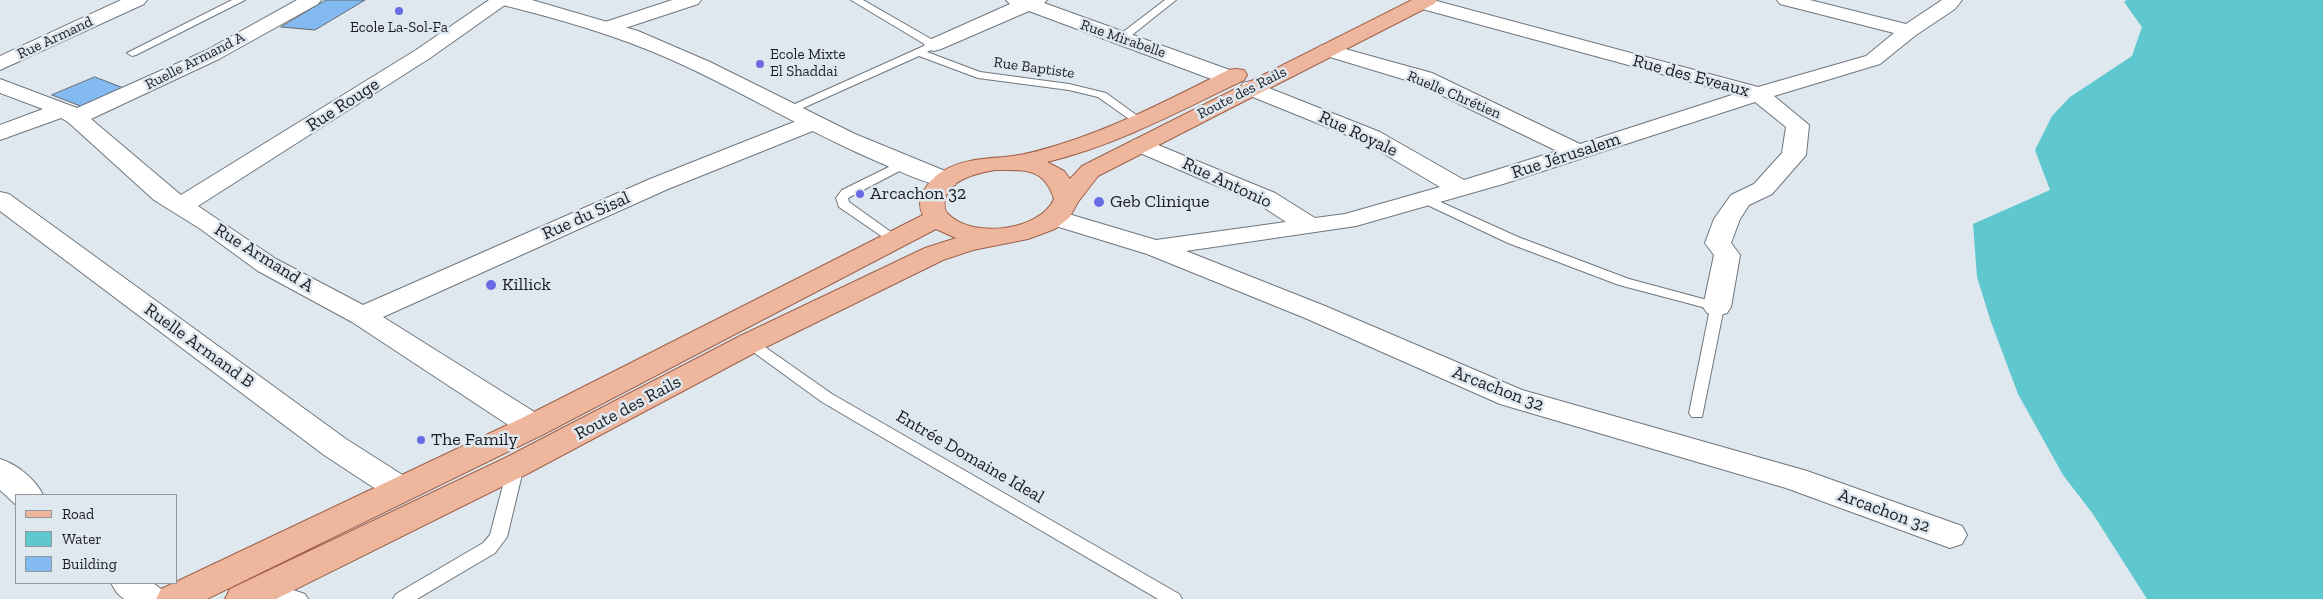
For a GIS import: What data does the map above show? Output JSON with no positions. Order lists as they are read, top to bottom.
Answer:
{
  "streets": {
    "main road": ["Route des Rails"],
    "street": [
      "Rue Armand",
      "Rue Mirabelle",
      "Ruelle Armand A",
      "Rue des Eveaux",
      "Ruelle Chrétien",
      "Rue Rouge",
      "Rue Royale",
      "Rue Jérusalem",
      "Rue Antonio",
      "Rue du Sisal",
      "Rue Armand A",
      "Ruelle Armand B",
      "Arcachon 32"
    ],
    "lane": ["Rue Baptiste", "Entrée Domaine Ideal"]
  },
  "crossings": [
    ["Rue Mirabelle", "Route des Rails"],
    ["Ruelle Armand A", "Rue Armand A"],
    ["Rue Baptiste", "Route des Rails"],
    ["Rue Baptiste", "Rue Antonio"],
    ["Rue des Eveaux", "Route des Rails"],
    ["Rue des Eveaux", "Rue Jérusalem"],
    ["Route des Rails", "Ruelle Chrétien"],
    ["Route des Rails", "Rue Royale"],
    ["Route des Rails", "Rue Antonio"],
    ["Route des Rails", "Rue Armand A"],
    ["Route des Rails", "Ruelle Armand B"],
    ["Route des Rails", "Arcachon 32"],
    ["Route des Rails", "Entrée Domaine Ideal"],
    ["Ruelle Chrétien", "Rue Jérusalem"],
    ["Rue Rouge", "Rue Armand A"],
    ["Rue Royale", "Rue Jérusalem"],
    ["Rue Jérusalem", "Rue Antonio"],
    ["Rue Jérusalem", "Arcachon 32"],
    ["Rue du Sisal", "Rue Armand A"]
  ],
  "places": [
    "Ecole La-Sol-Fa",
    "Ecole Mixte El Shaddai",
    "Arcachon 32",
    "Geb Clinique",
    "Killick",
    "The Family"
  ],
  "legend": ["Road", "Water", "Building"]
}
